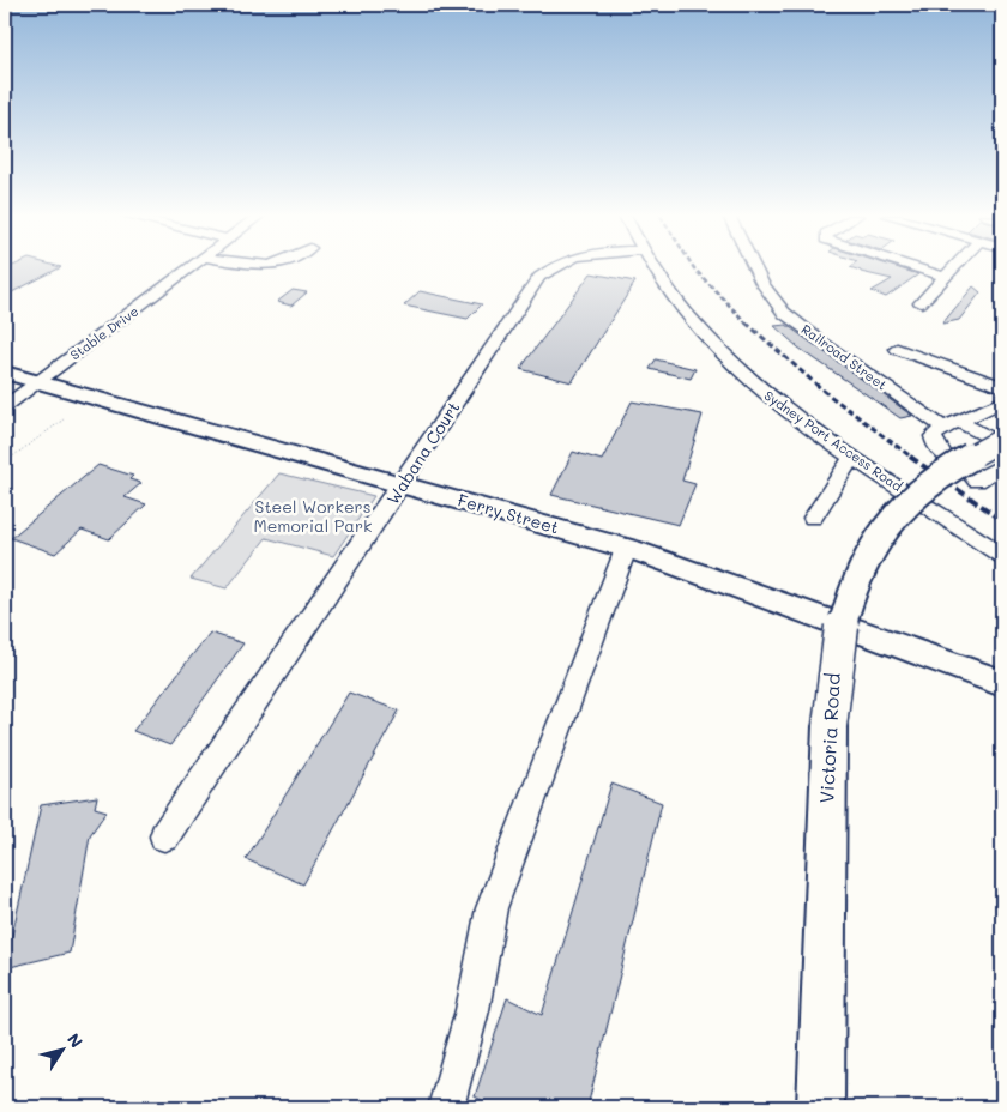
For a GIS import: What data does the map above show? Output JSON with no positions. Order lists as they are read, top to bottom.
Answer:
{
  "streets": {
    "main road": ["Ferry Street", "Victoria Road"],
    "street": [
      "Stable Drive",
      "Railroad Street",
      "Sydney Port Access Road",
      "Wabana Court"
    ]
  },
  "crossings": [
    ["Stable Drive", "Ferry Street"],
    ["Railroad Street", "Victoria Road"],
    ["Wabana Court", "Ferry Street"]
  ],
  "parks": ["Steel Workers Memorial Park"],
  "north": "top right"
}
